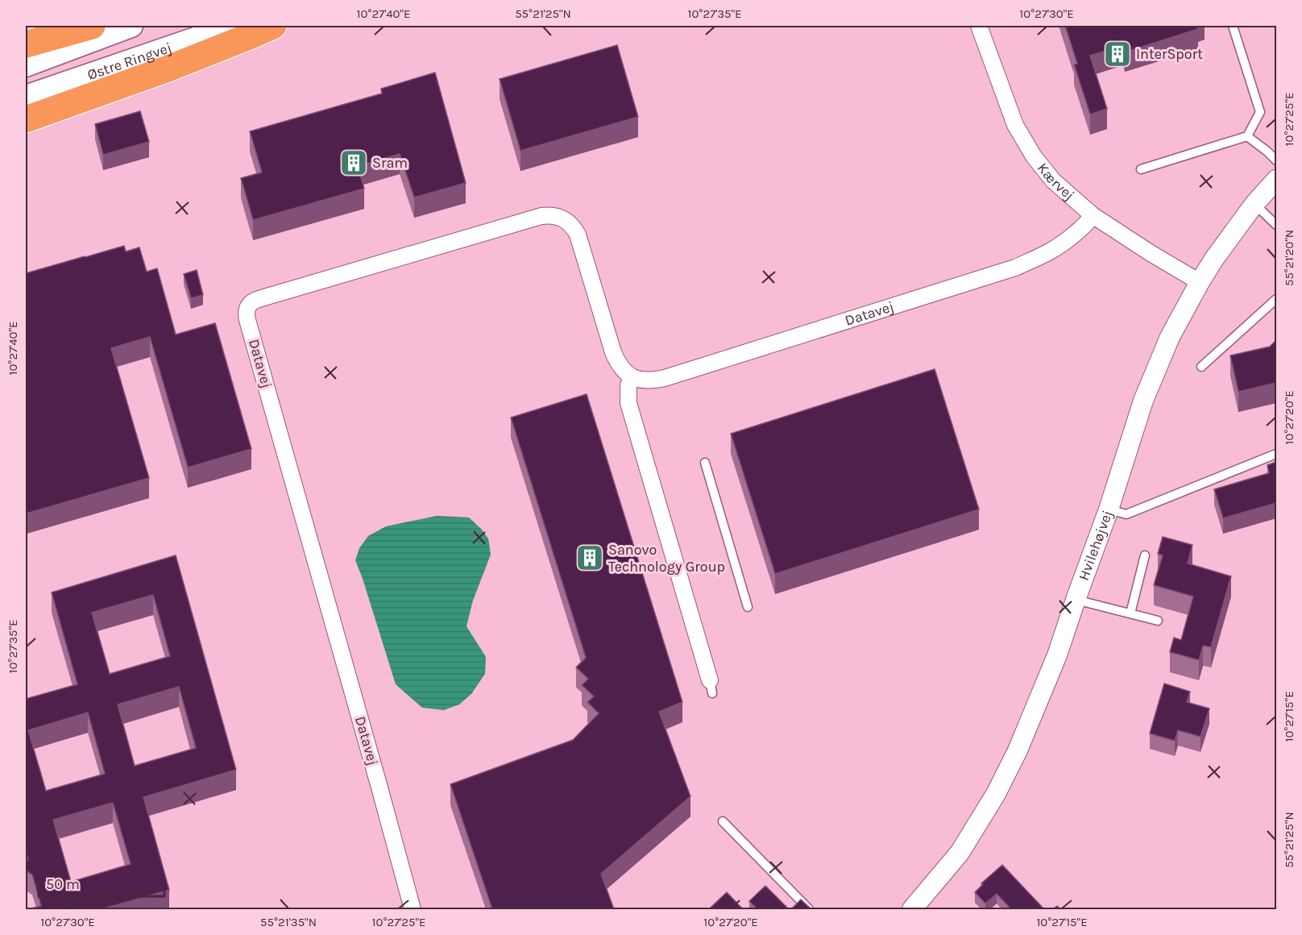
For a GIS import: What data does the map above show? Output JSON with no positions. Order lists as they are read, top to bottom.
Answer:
{
  "streets": {
    "main road": ["Østre Ringvej"],
    "street": ["Kærvej", "Datavej", "Hvilehøjvej"]
  },
  "crossings": [
    ["Kærvej", "Datavej"],
    ["Kærvej", "Hvilehøjvej"]
  ],
  "places": {
    "building": ["InterSport", "Sram", "Sanovo Technology Group"]
  },
  "scale_bar": "50 m",
  "coordinates": [
    "10°27'40\"E",
    "55°21'25\"N",
    "10°27'35\"E",
    "10°27'30\"E",
    "10°27'25\"E",
    "55°21'20\"N",
    "10°27'20\"E",
    "10°27'15\"E",
    "55°21'35\"N"
  ]
}
